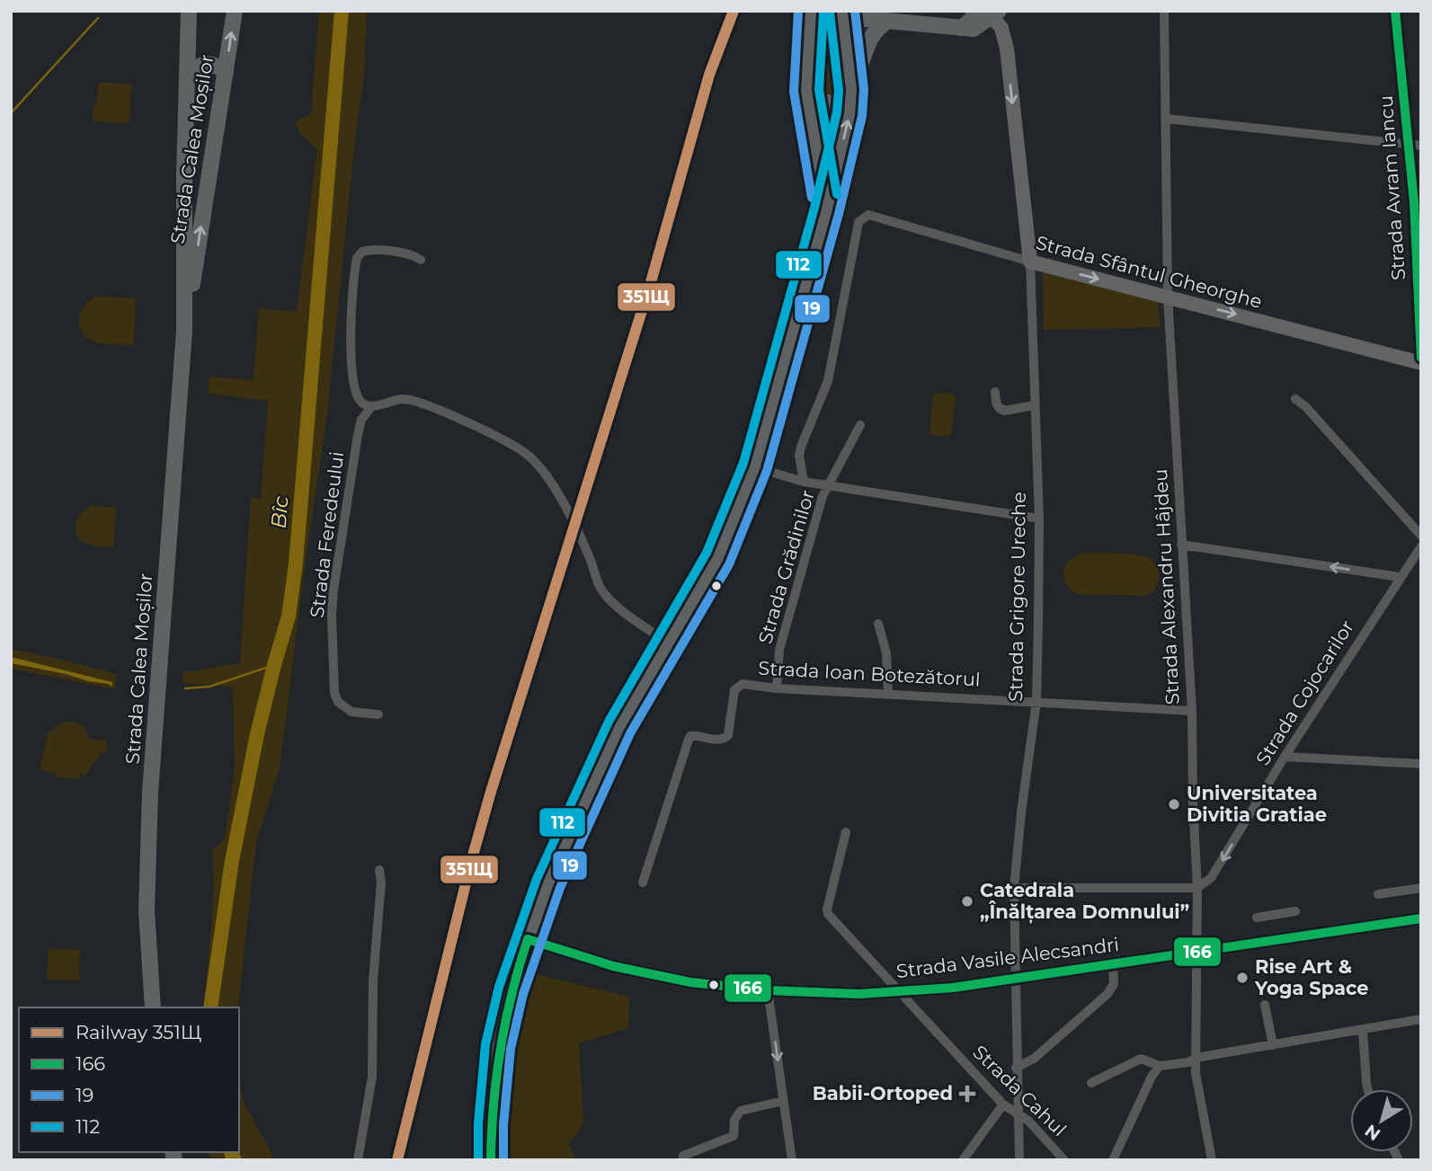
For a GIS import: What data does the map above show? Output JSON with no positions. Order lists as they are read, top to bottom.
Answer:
{
  "streets": {
    "main road": [
      "Strada Calea Moșilor",
      "Strada Sfântul Gheorghe",
      "Strada Grigore Ureche",
      "Strada Vasile Alecsandri"
    ],
    "street": [
      "Strada Avram Iancu",
      "Strada Feredeului",
      "Strada Grădinilor",
      "Strada Alexandru Hâjdeu",
      "Strada Ioan Botezătorul",
      "Strada Cojocarilor",
      "Strada Cahul"
    ]
  },
  "crossings": [
    ["Strada Avram Iancu", "Strada Sfântul Gheorghe"],
    ["Strada Sfântul Gheorghe", "Strada Grădinilor"],
    ["Strada Sfântul Gheorghe", "Strada Alexandru Hâjdeu"],
    ["Strada Sfântul Gheorghe", "Strada Grigore Ureche"],
    ["Strada Grădinilor", "Strada Ioan Botezătorul"],
    ["Strada Alexandru Hâjdeu", "Strada Ioan Botezătorul"],
    ["Strada Alexandru Hâjdeu", "Strada Cojocarilor"],
    ["Strada Alexandru Hâjdeu", "Strada Vasile Alecsandri"],
    ["Strada Grigore Ureche", "Strada Ioan Botezătorul"],
    ["Strada Grigore Ureche", "Strada Vasile Alecsandri"],
    ["Strada Grigore Ureche", "Strada Cahul"],
    ["Strada Vasile Alecsandri", "Strada Cahul"]
  ],
  "one_way": ["Strada Sfântul Gheorghe", "Strada Cojocarilor"],
  "water": ["Bîc"],
  "places": {
    "other": ["Universitatea Divitia Gratiae", "Catedrala „Înălțarea Domnului”", "Rise Art & Yoga Space"],
    "health": ["Babii-Ortoped"]
  },
  "lines": [
    "rail line 351Щ",
    "transit line 166",
    "transit line 19",
    "transit line 112"
  ],
  "legend": [
    "Railway 351Щ",
    "166",
    "19",
    "112"
  ],
  "north": "bottom left"
}
